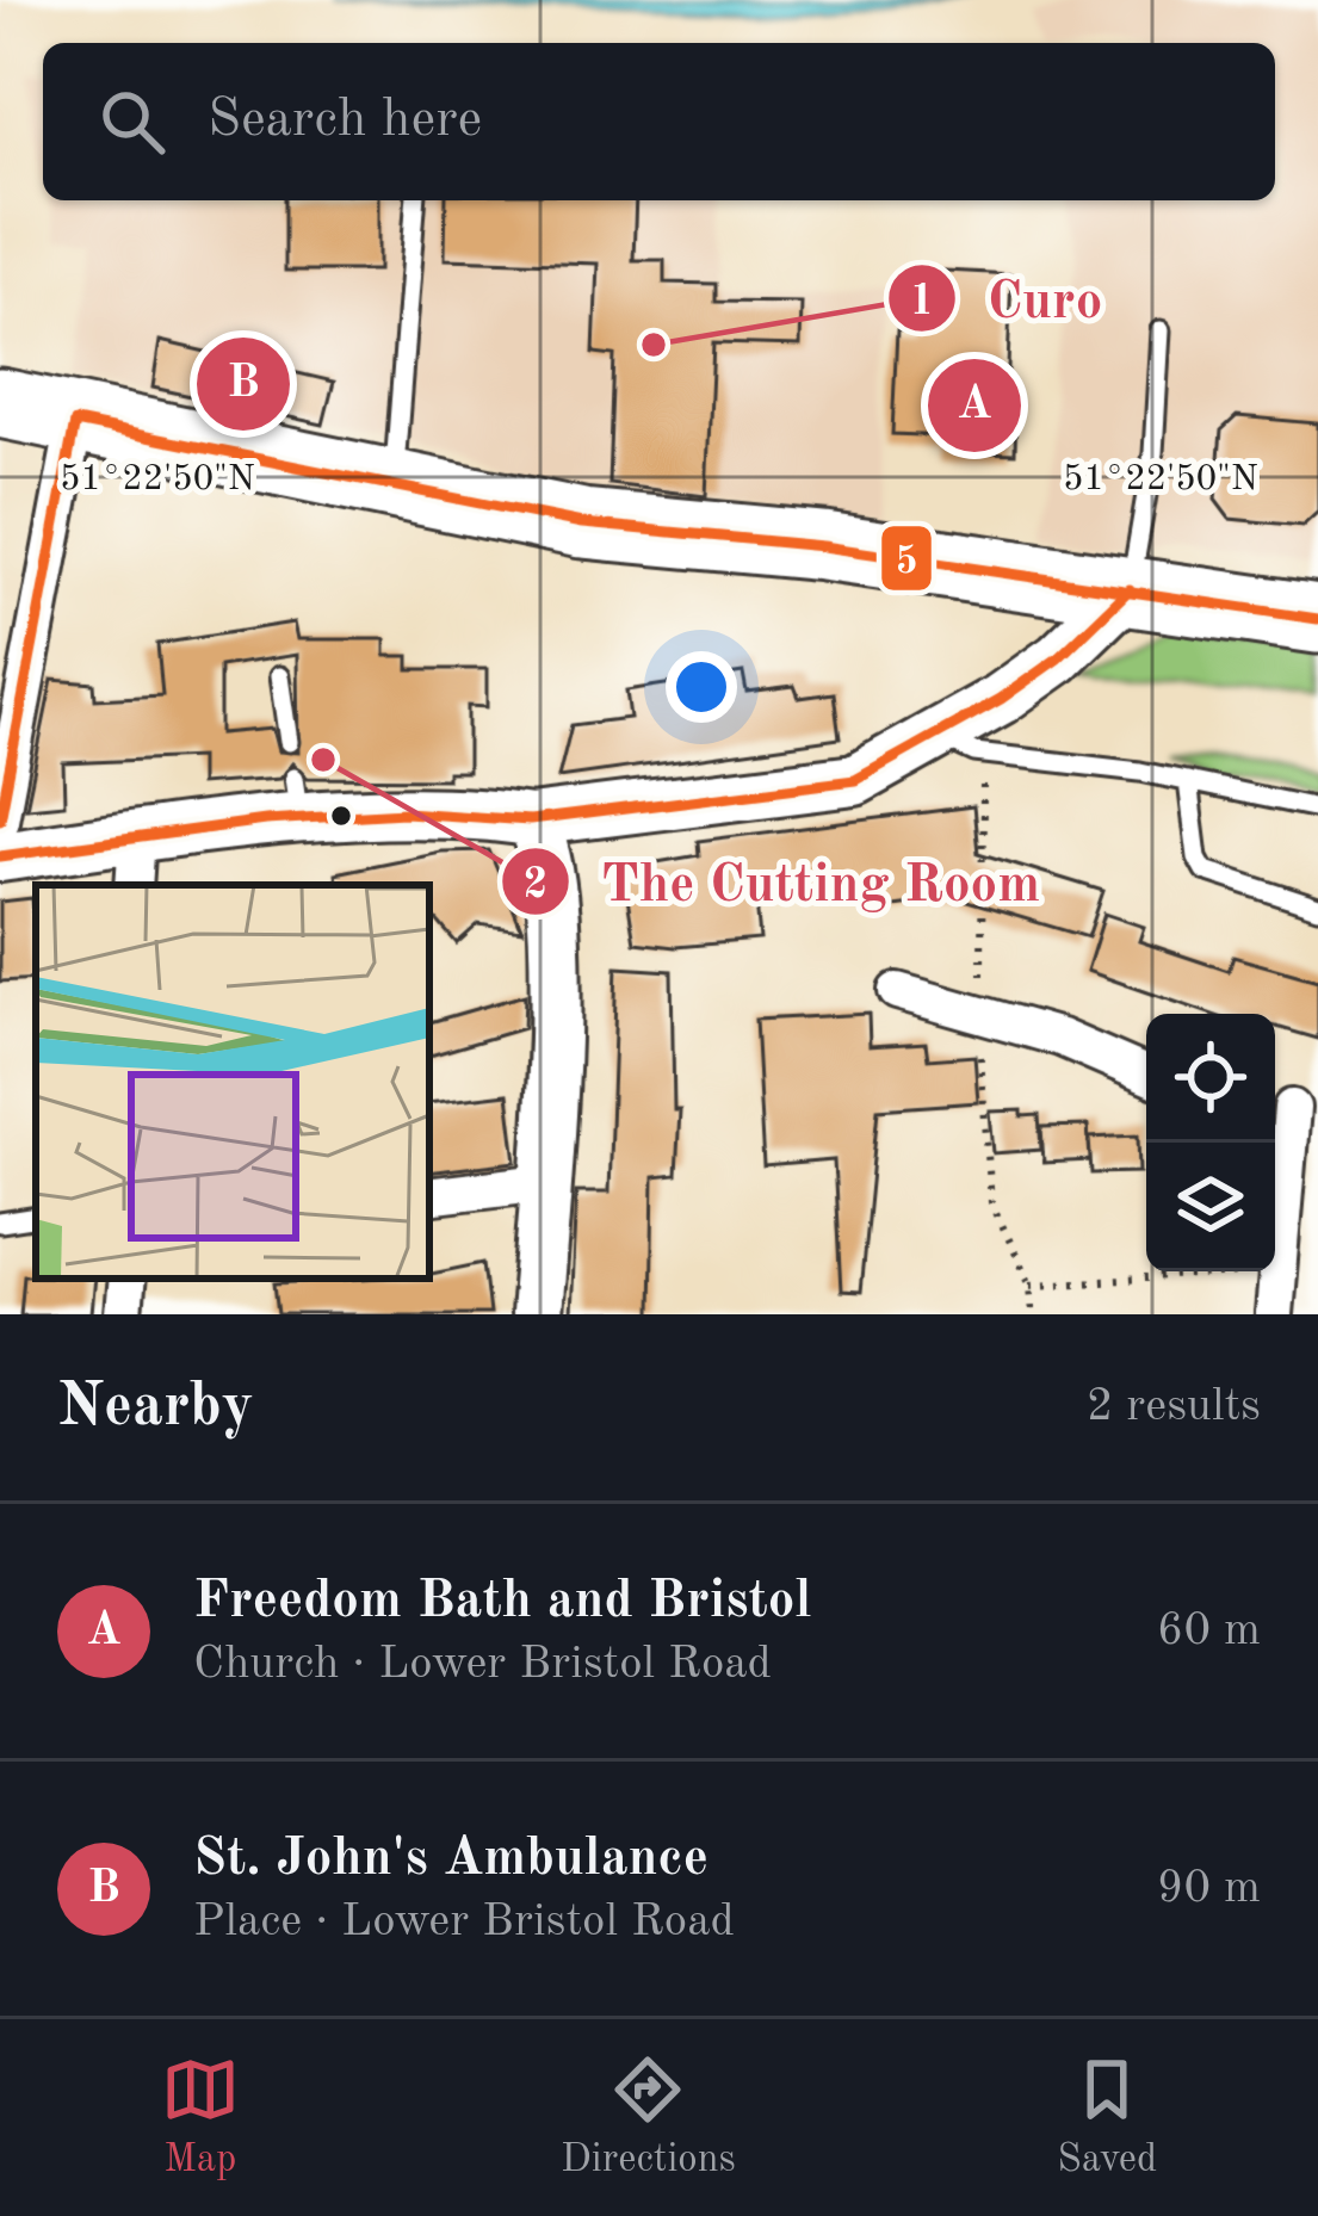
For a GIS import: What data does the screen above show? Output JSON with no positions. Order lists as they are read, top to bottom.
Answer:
{
  "places": ["Curo", "The Cutting Room"],
  "lines": ["transit line 5"],
  "page": {
    "search": "Search here",
    "pins": ["B", "A"],
    "heading": ["Nearby", "2 results"],
    "list": [
      {
        "mark": "A",
        "name": "Freedom Bath and Bristol",
        "note": "Church · Lower Bristol Road",
        "value": "60 m"
      },
      {
        "mark": "B",
        "name": "St. John's Ambulance",
        "note": "Place · Lower Bristol Road",
        "value": "90 m"
      }
    ],
    "nav": ["Map", "Directions", "Saved"]
  },
  "coordinates": ["51°22'50\"N"]
}
